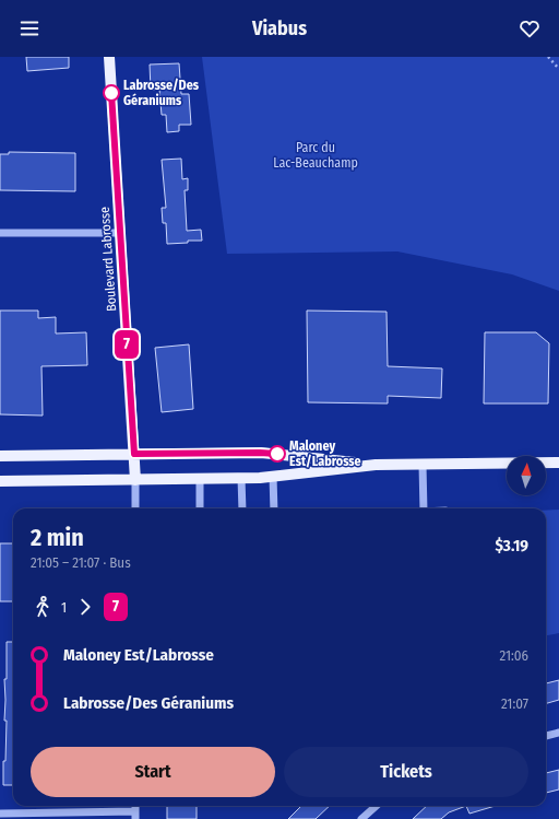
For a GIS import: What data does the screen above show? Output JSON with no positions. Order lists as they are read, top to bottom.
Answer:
{
  "streets": {
    "main road": ["Boulevard Labrosse"]
  },
  "parks": ["Parc du Lac-Beauchamp"],
  "places": ["Labrosse/Des Géraniums", "Maloney Est/Labrosse"],
  "lines": ["bus line 7"],
  "north": "top",
  "page": {
    "header": "Viabus",
    "on_map": "7",
    "heading": ["2 min", "21:05 – 21:07 · Bus", "$3.19"],
    "legs": ["1", "7"],
    "list": [
      {
        "name": "Maloney Est/Labrosse",
        "value": "21:06"
      },
      {
        "name": "Labrosse/Des Géraniums",
        "value": "21:07"
      }
    ],
    "buttons": ["Start", "Tickets"]
  }
}
